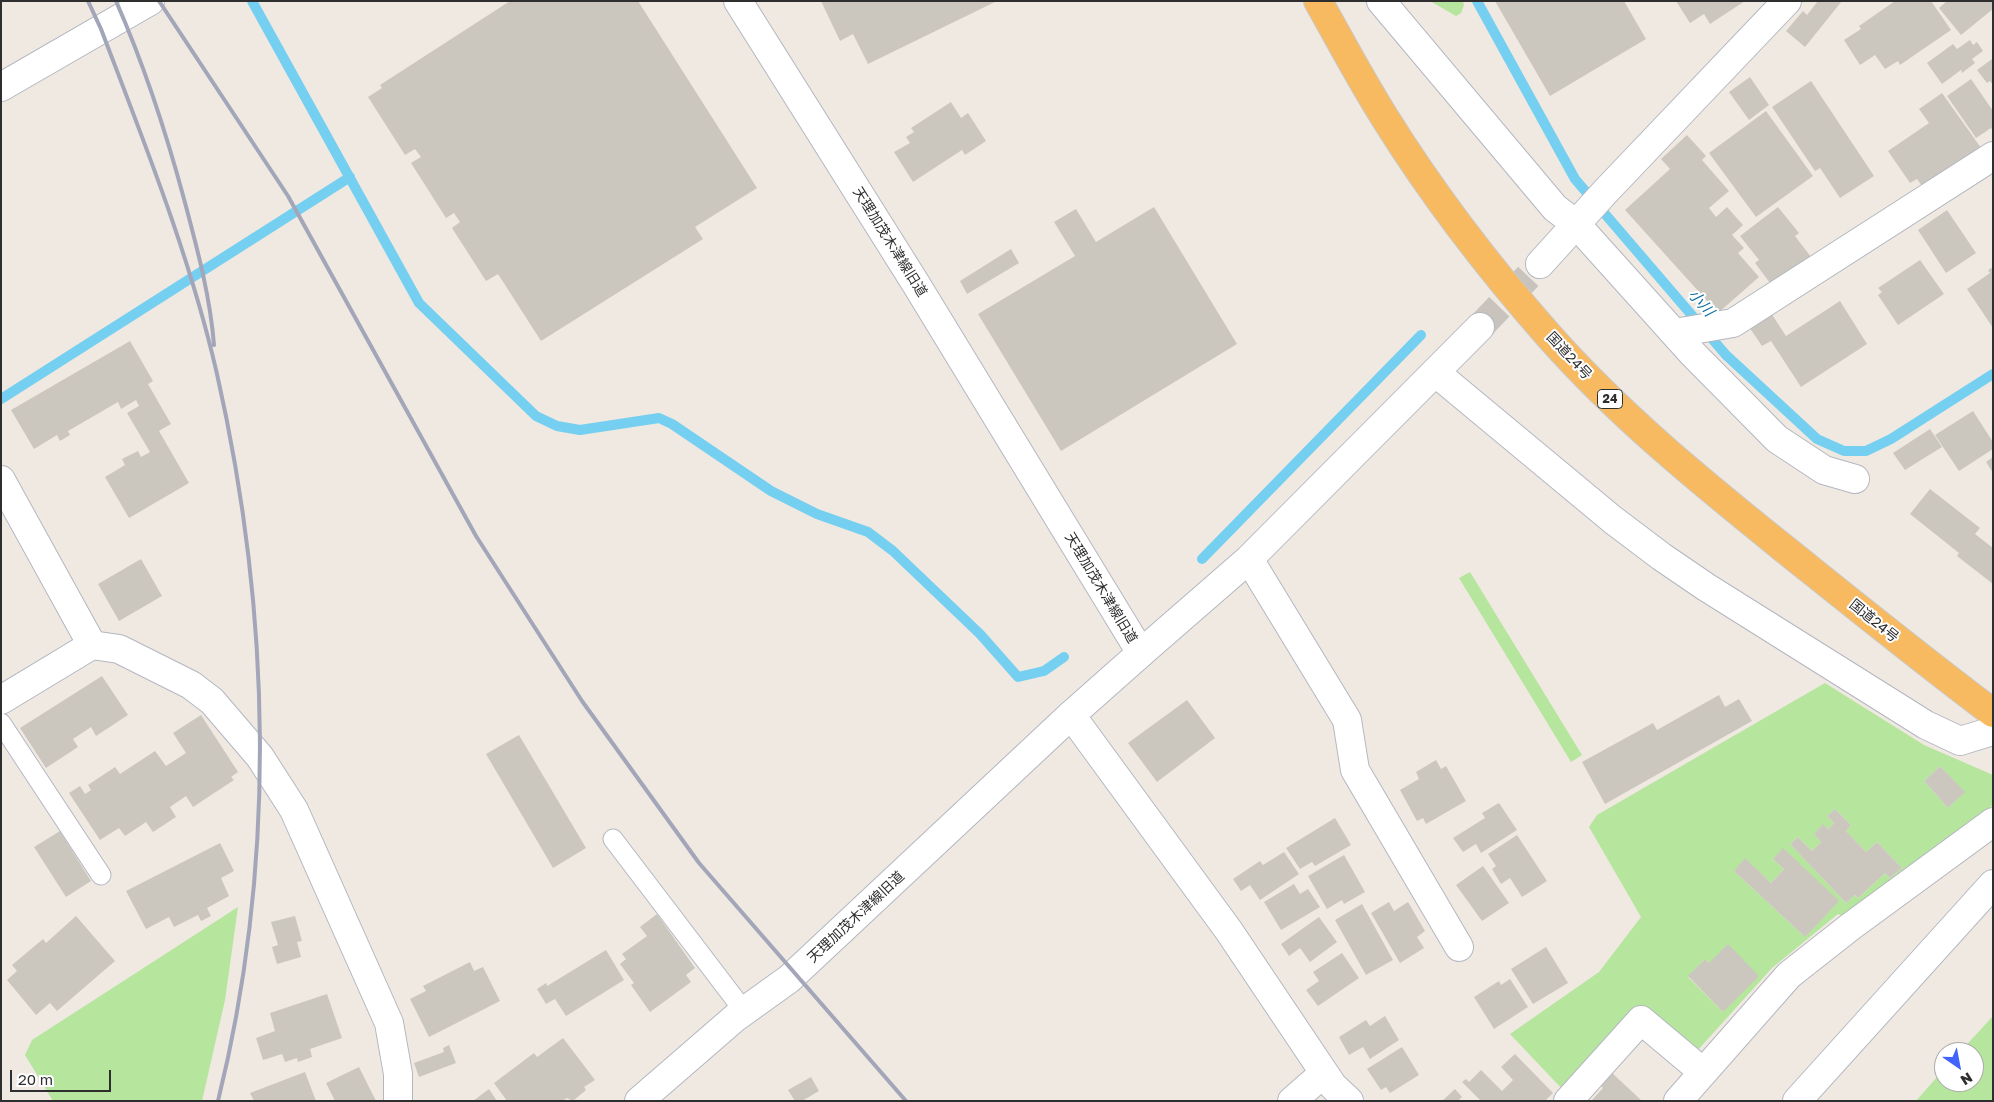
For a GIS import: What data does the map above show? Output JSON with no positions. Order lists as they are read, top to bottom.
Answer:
{
  "streets": {
    "highway": ["国道24号", "24"],
    "street": ["天理加茂木津線旧道"]
  },
  "water": ["小川"],
  "scale_bar": "20 m",
  "north": "bottom right"
}
